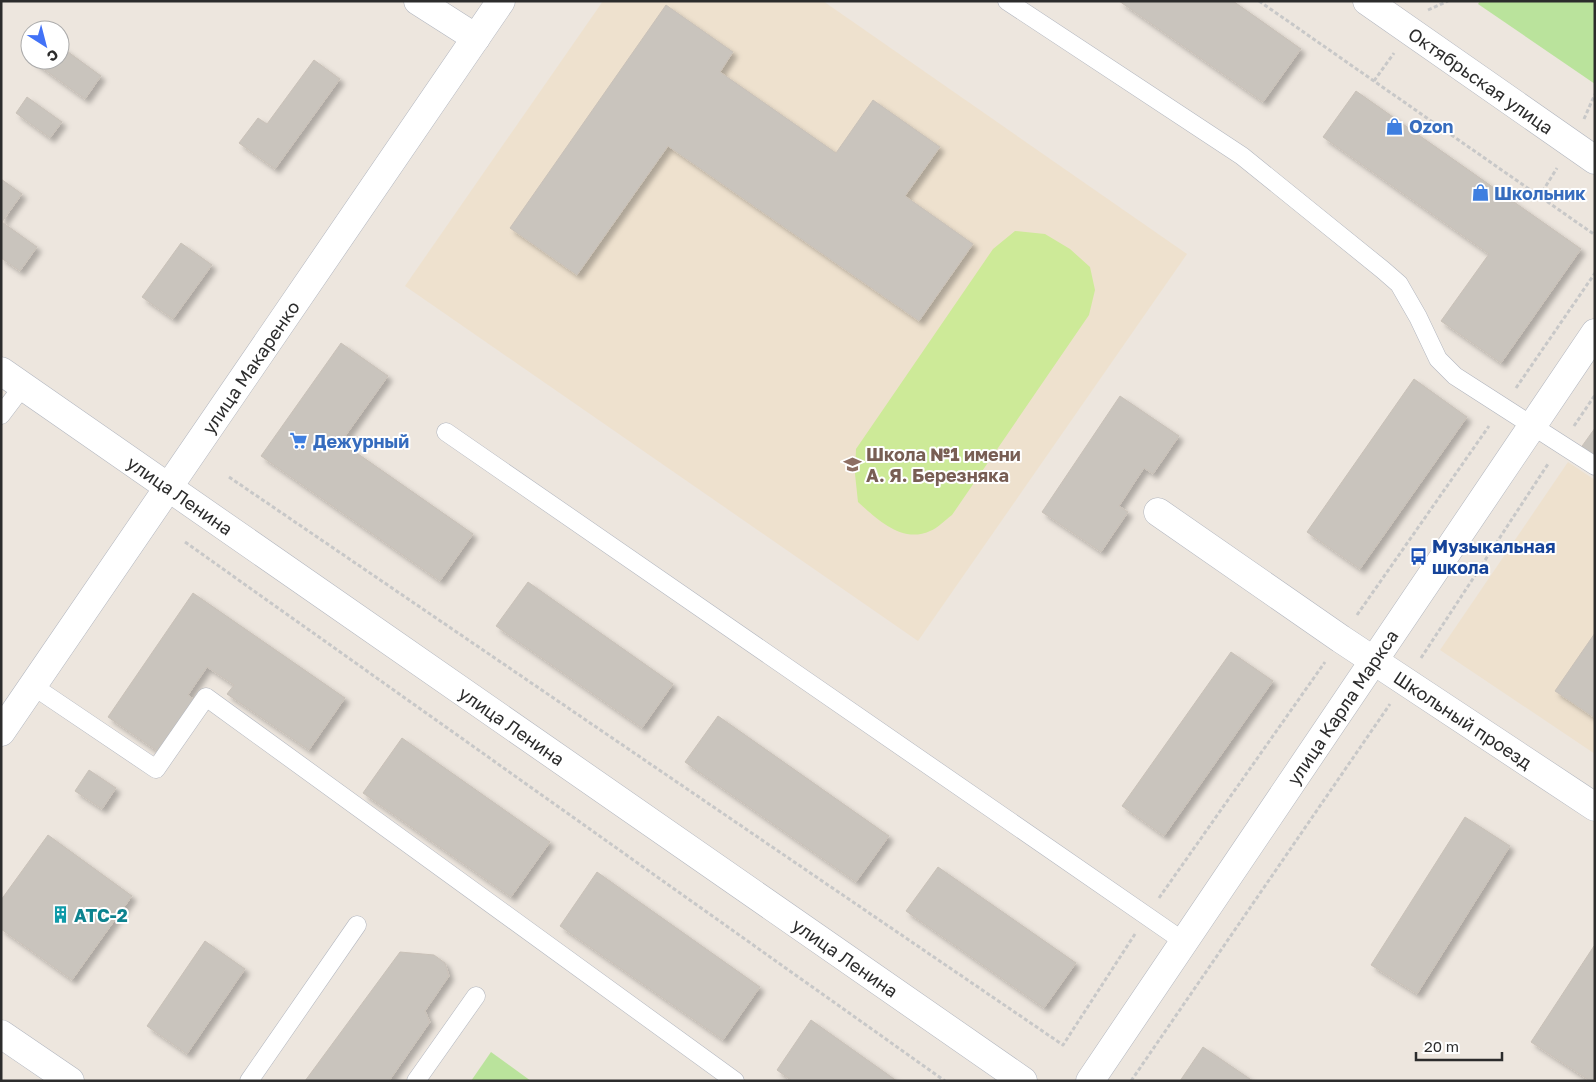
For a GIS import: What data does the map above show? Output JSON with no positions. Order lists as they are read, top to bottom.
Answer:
{
  "streets": {
    "street": [
      "Октябрьская улица",
      "улица Макаренко",
      "улица Ленина",
      "улица Карла Маркса",
      "Школьный проезд"
    ]
  },
  "crossings": [
    ["улица Макаренко", "улица Ленина"],
    ["улица Карла Маркса", "Школьный проезд"]
  ],
  "places": {
    "shop": ["Ozon", "Школьник"],
    "supermarket": ["Дежурный"],
    "school or university": ["Школа №1 имени А. Я. Березняка"],
    "bus stop": ["Музыкальная школа"],
    "building": ["АТС-2"]
  },
  "scale_bar": "20 m",
  "north": "bottom right"
}
